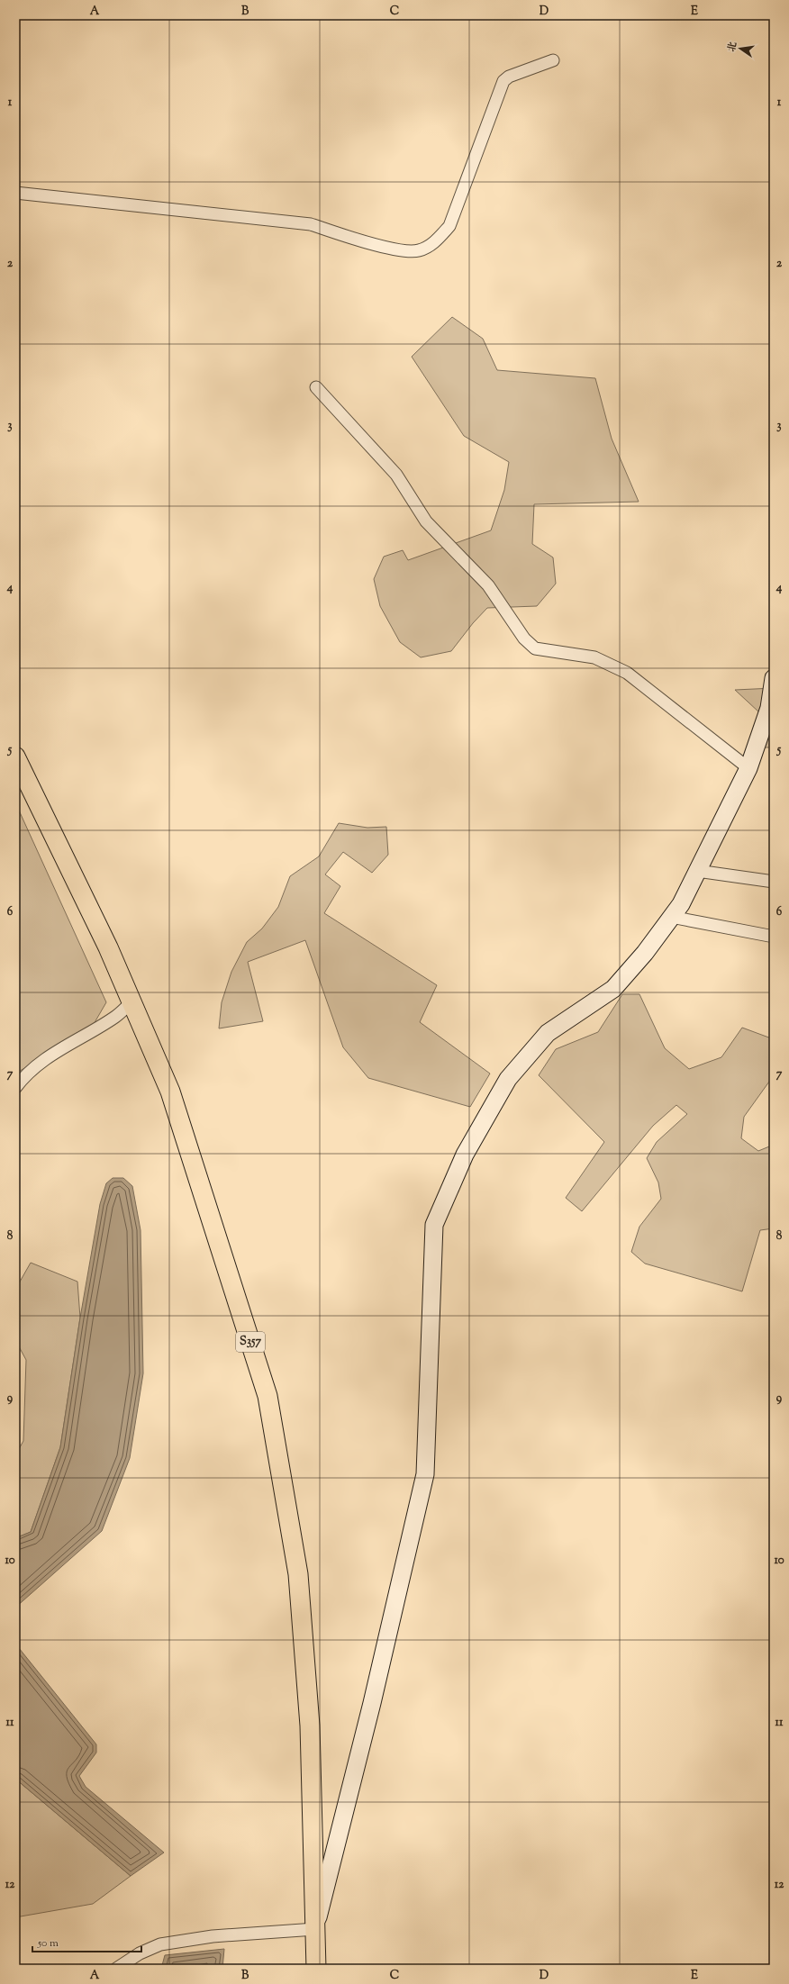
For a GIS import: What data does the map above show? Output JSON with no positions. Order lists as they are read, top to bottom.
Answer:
{
  "streets": {
    "main road": ["S357"]
  },
  "scale_bar": "50 m",
  "north": "left",
  "grid": {
    "columns": [
      "A",
      "B",
      "C",
      "D",
      "E"
    ],
    "rows": [
      "1",
      "2",
      "3",
      "4",
      "5",
      "6",
      "7",
      "8",
      "9",
      "10",
      "11",
      "12"
    ]
  }
}
